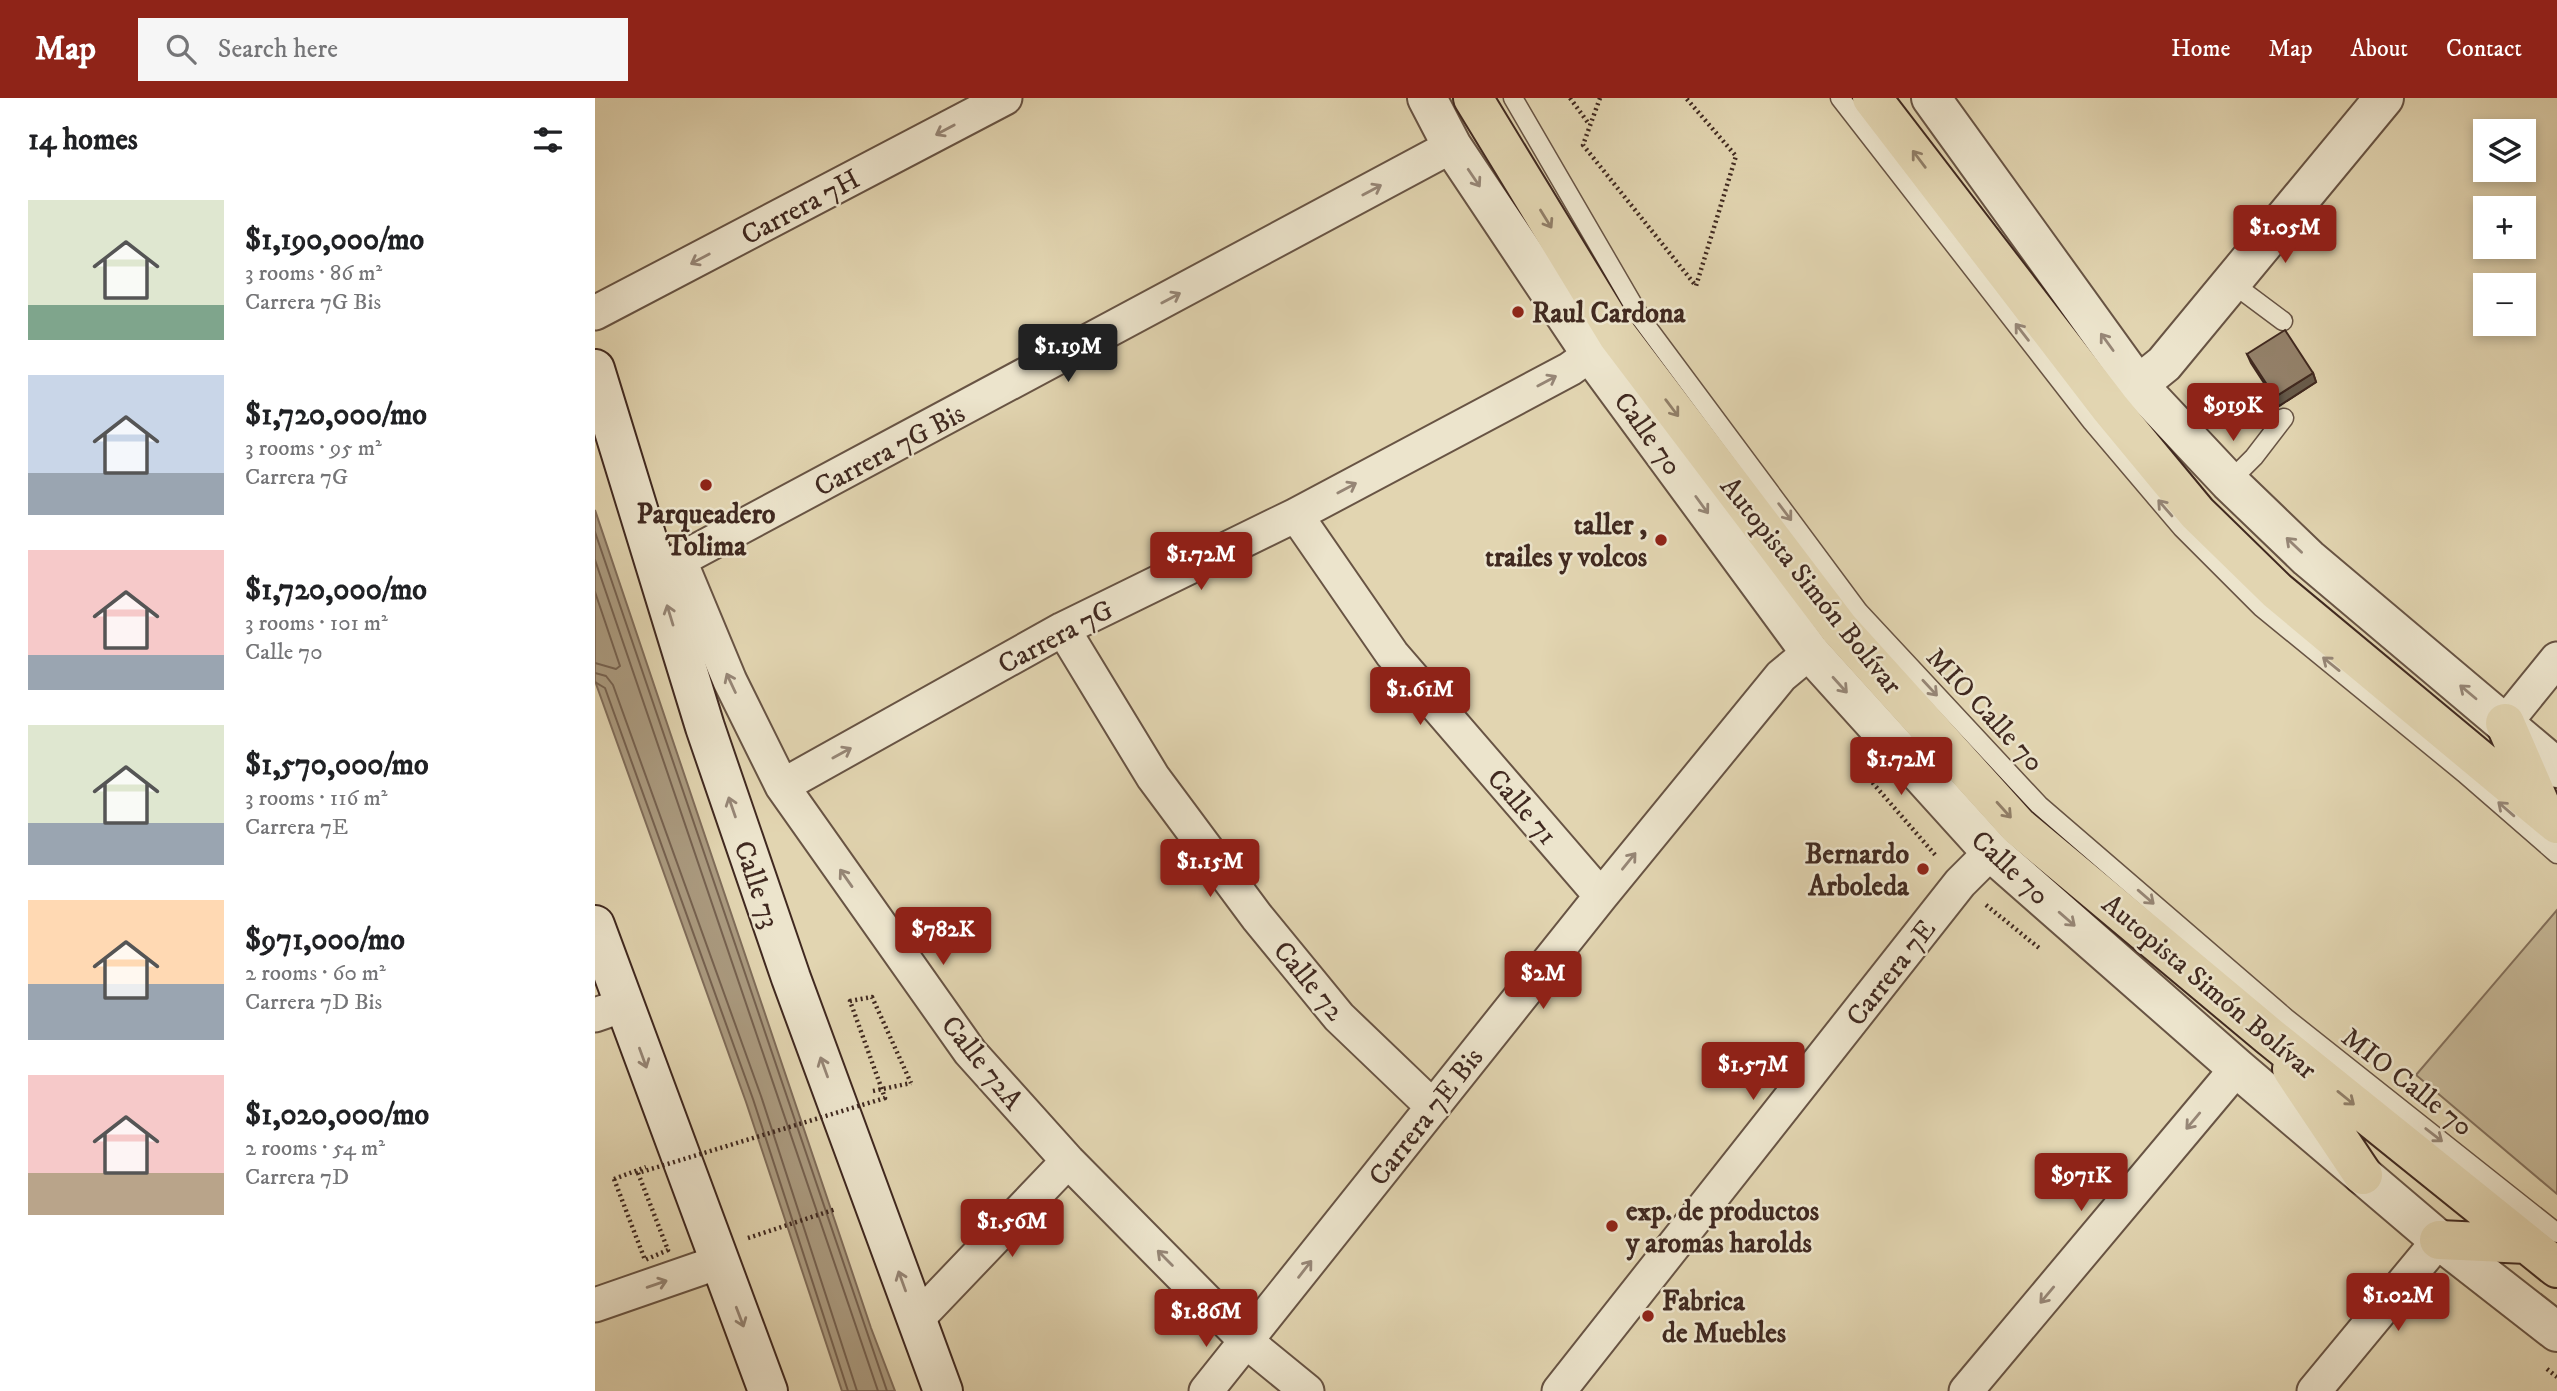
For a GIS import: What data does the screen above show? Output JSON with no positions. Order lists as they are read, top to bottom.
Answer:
{
  "streets": {
    "highway": ["Autopista Simón Bolívar"],
    "street": [
      "Carrera 7H",
      "Calle 70",
      "Carrera 7G Bis",
      "Carrera 7G",
      "Calle 71",
      "Calle 73",
      "Carrera 7E",
      "Calle 72",
      "Calle 72A",
      "Carrera 7E Bis"
    ],
    "lane": ["MIO Calle 70"]
  },
  "crossings": [
    ["Calle 70", "Carrera 7G Bis"],
    ["Calle 70", "Carrera 7G"],
    ["Calle 70", "Carrera 7E"],
    ["Calle 70", "Carrera 7E Bis"],
    ["Carrera 7G Bis", "Calle 73"],
    ["Carrera 7G Bis", "Calle 72A"],
    ["Autopista Simón Bolívar", "MIO Calle 70"],
    ["Carrera 7G", "Calle 71"],
    ["Carrera 7G", "Calle 72"],
    ["Carrera 7G", "Calle 72A"],
    ["Calle 71", "Carrera 7E Bis"],
    ["Calle 73", "Calle 72A"],
    ["Calle 72", "Carrera 7E Bis"],
    ["Calle 72A", "Carrera 7E Bis"]
  ],
  "one_way": [
    "Carrera 7H",
    "Calle 70",
    "Carrera 7G Bis",
    "Carrera 7G",
    "MIO Calle 70",
    "Calle 72A",
    "Carrera 7E Bis"
  ],
  "places": [
    "Raul Cardona",
    "Parqueadero Tolima",
    "taller , trailes y volcos",
    "Bernardo Arboleda",
    "exp. de productos y aromas harolds",
    "Fabrica de Muebles"
  ],
  "page": {
    "header": "Map",
    "search": "Search here",
    "nav": [
      "Home",
      "Map",
      "About",
      "Contact"
    ],
    "heading": "14 homes",
    "map_buttons": ["+", "−"],
    "list": [
      {
        "name": "$1,190,000/mo",
        "note": "3 rooms · 86 m² · Carrera 7G Bis"
      },
      {
        "name": "$1,720,000/mo",
        "note": "3 rooms · 95 m² · Carrera 7G"
      },
      {
        "name": "$1,720,000/mo",
        "note": "3 rooms · 101 m² · Calle 70"
      },
      {
        "name": "$1,570,000/mo",
        "note": "3 rooms · 116 m² · Carrera 7E"
      },
      {
        "name": "$971,000/mo",
        "note": "2 rooms · 60 m² · Carrera 7D Bis"
      },
      {
        "name": "$1,020,000/mo",
        "note": "2 rooms · 54 m² · Carrera 7D"
      }
    ],
    "price": [
      "$1.05M",
      "$1.19M",
      "$919K",
      "$1.72M",
      "$1.61M",
      "$1.72M",
      "$1.15M",
      "$782K",
      "$2M",
      "$1.57M",
      "$971K",
      "$1.56M",
      "$1.02M",
      "$1.86M"
    ]
  }
}
